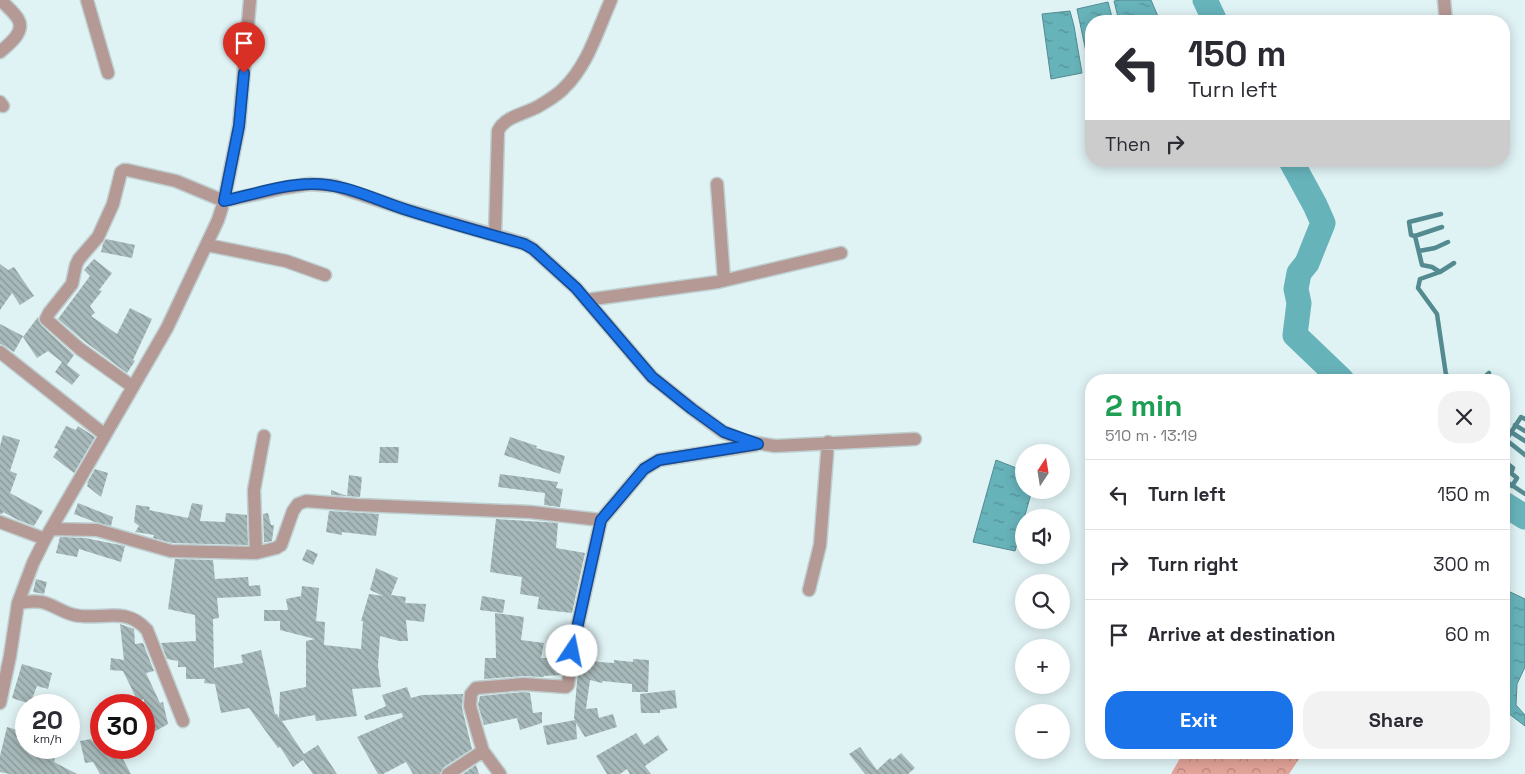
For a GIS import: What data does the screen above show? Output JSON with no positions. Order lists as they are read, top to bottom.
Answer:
{
  "north": "top",
  "page": {
    "turn": ["150 m", "Turn left"],
    "then": "Then",
    "heading": ["2 min", "510 m · 13:19"],
    "map_buttons": ["+", "−"],
    "list": [
      {
        "name": "Turn left",
        "value": "150 m"
      },
      {
        "name": "Turn right",
        "value": "300 m"
      },
      {
        "name": "Arrive at destination",
        "value": "60 m"
      }
    ],
    "buttons": ["Exit", "Share"],
    "speed": "20 km/h",
    "limit": "30"
  }
}
